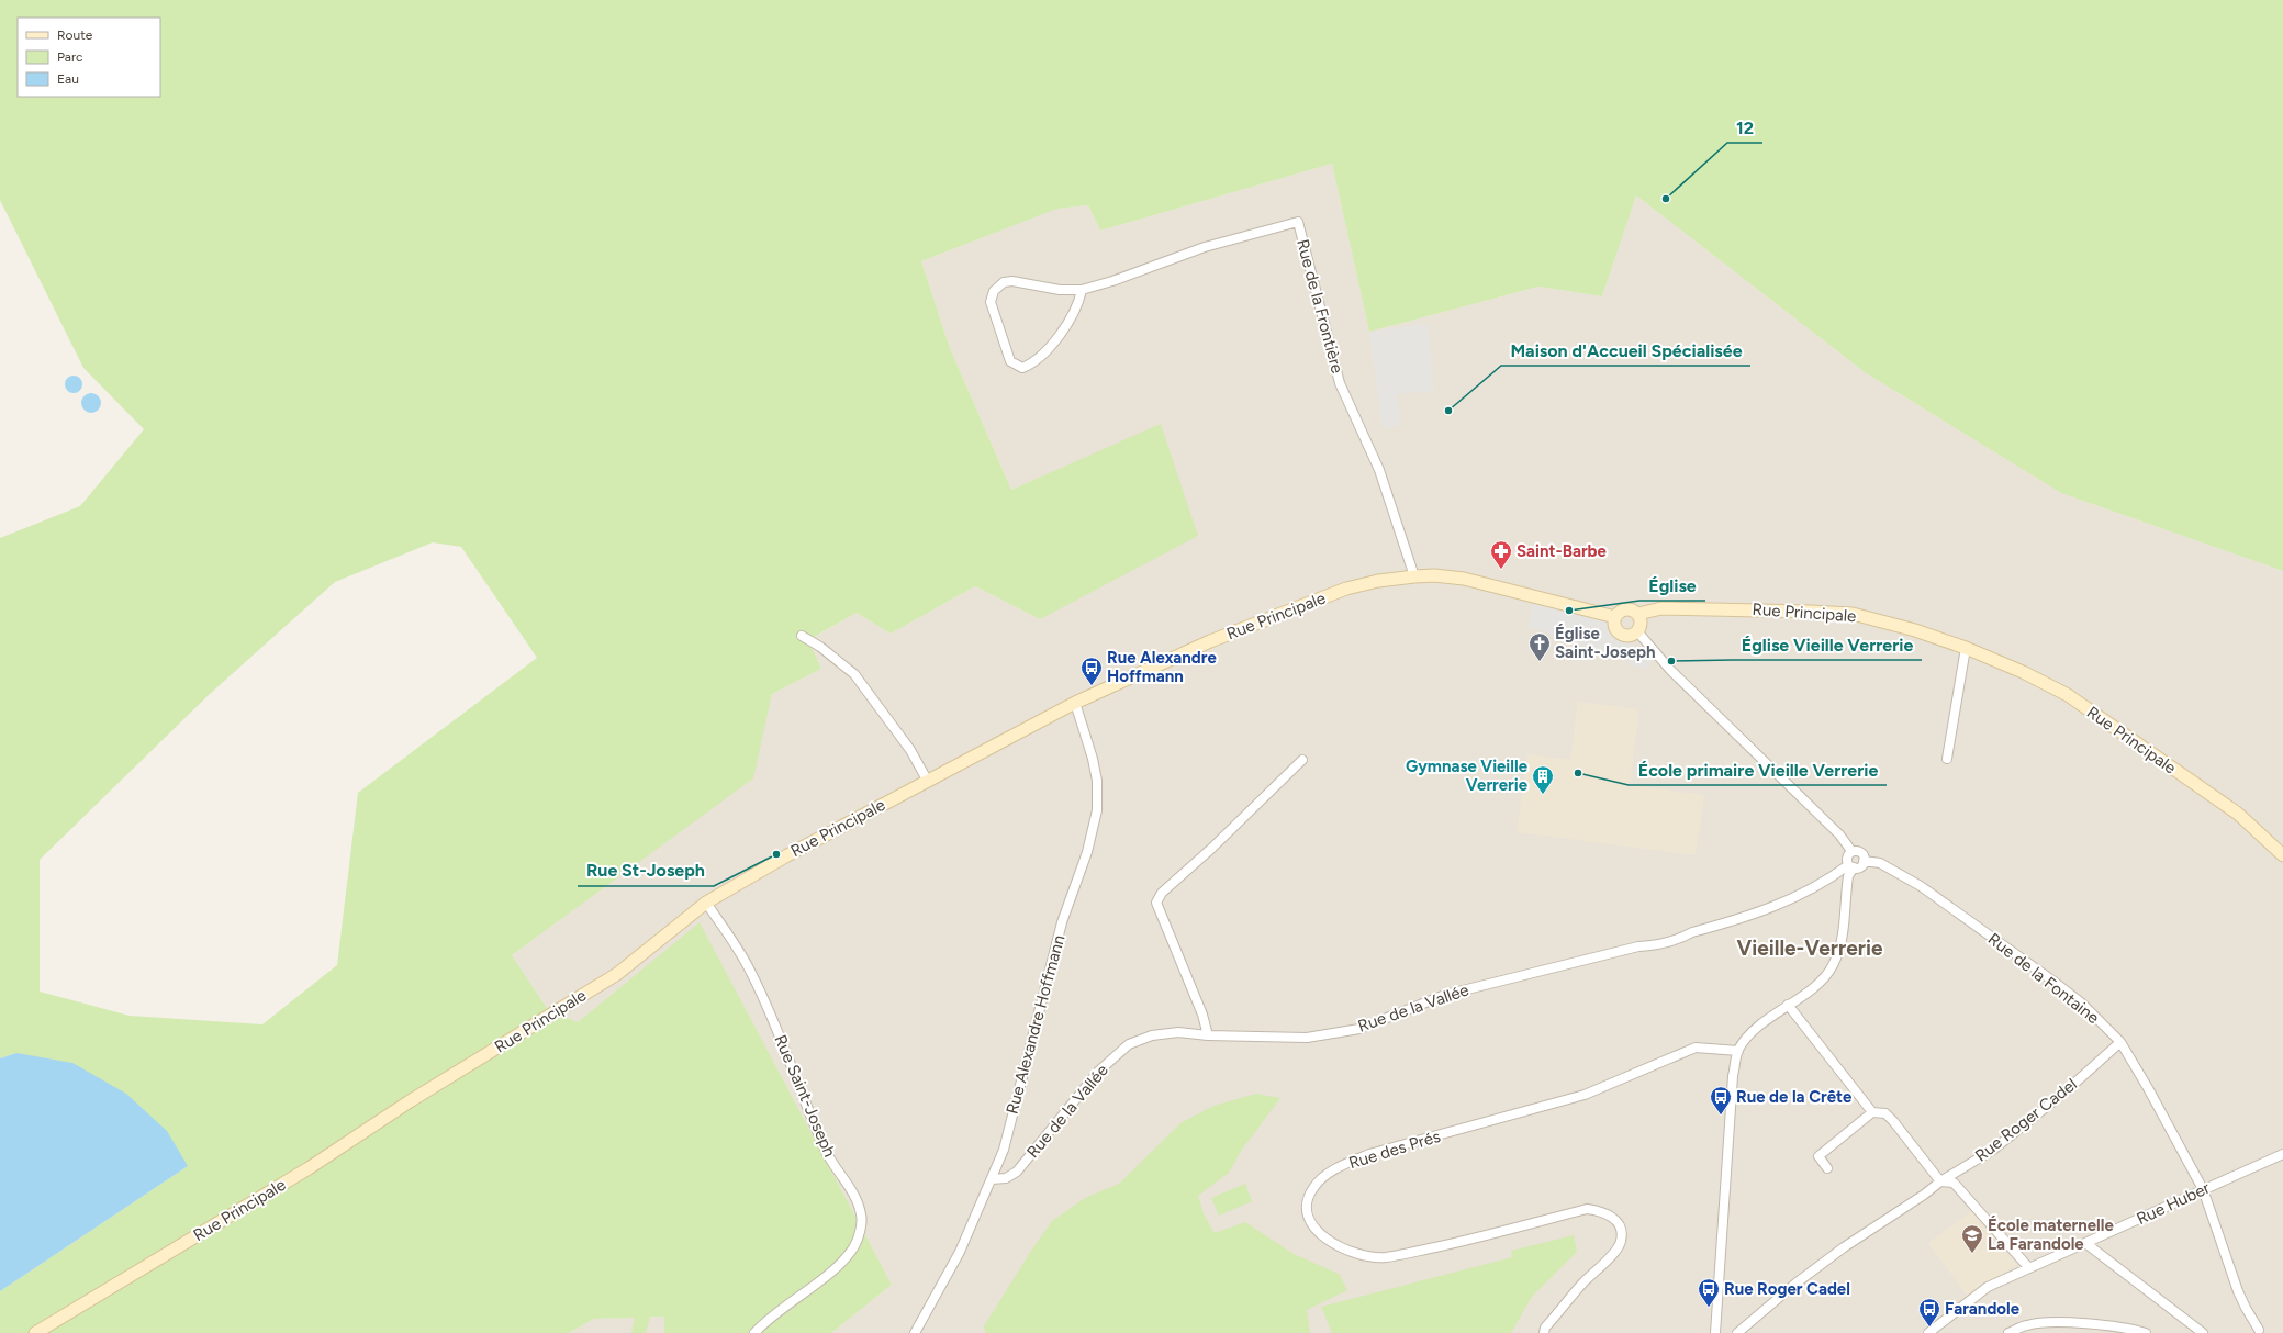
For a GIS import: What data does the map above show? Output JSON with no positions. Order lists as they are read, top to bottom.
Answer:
{
  "streets": {
    "street": [
      "Rue de la Frontière",
      "Rue Principale",
      "Rue de la Fontaine",
      "Rue de la Vallée",
      "Rue Alexandre Hoffmann",
      "Rue Saint-Joseph",
      "Rue Roger Cadel",
      "Rue des Prés",
      "Rue Huber"
    ]
  },
  "crossings": [
    ["Rue de la Frontière", "Rue Principale"],
    ["Rue Principale", "Rue de la Fontaine"],
    ["Rue Principale", "Rue Alexandre Hoffmann"],
    ["Rue Principale", "Rue Saint-Joseph"],
    ["Rue de la Fontaine", "Rue de la Vallée"],
    ["Rue de la Fontaine", "Rue Roger Cadel"],
    ["Rue de la Fontaine", "Rue Huber"],
    ["Rue de la Vallée", "Rue Alexandre Hoffmann"]
  ],
  "districts": ["Vieille-Verrerie"],
  "places": {
    "other": [
      "12",
      "Maison d'Accueil Spécialisée",
      "Église",
      "Église Vieille Verrerie",
      "École primaire Vieille Verrerie",
      "Rue St-Joseph"
    ],
    "pharmacy": ["Saint-Barbe"],
    "church": ["Église Saint-Joseph"],
    "bus stop": [
      "Rue Alexandre Hoffmann",
      "Rue de la Crête",
      "Rue Roger Cadel",
      "Farandole"
    ],
    "building": ["Gymnase Vieille Verrerie"],
    "school or university": ["École maternelle La Farandole"]
  },
  "legend": ["Route", "Parc", "Eau"]
}
